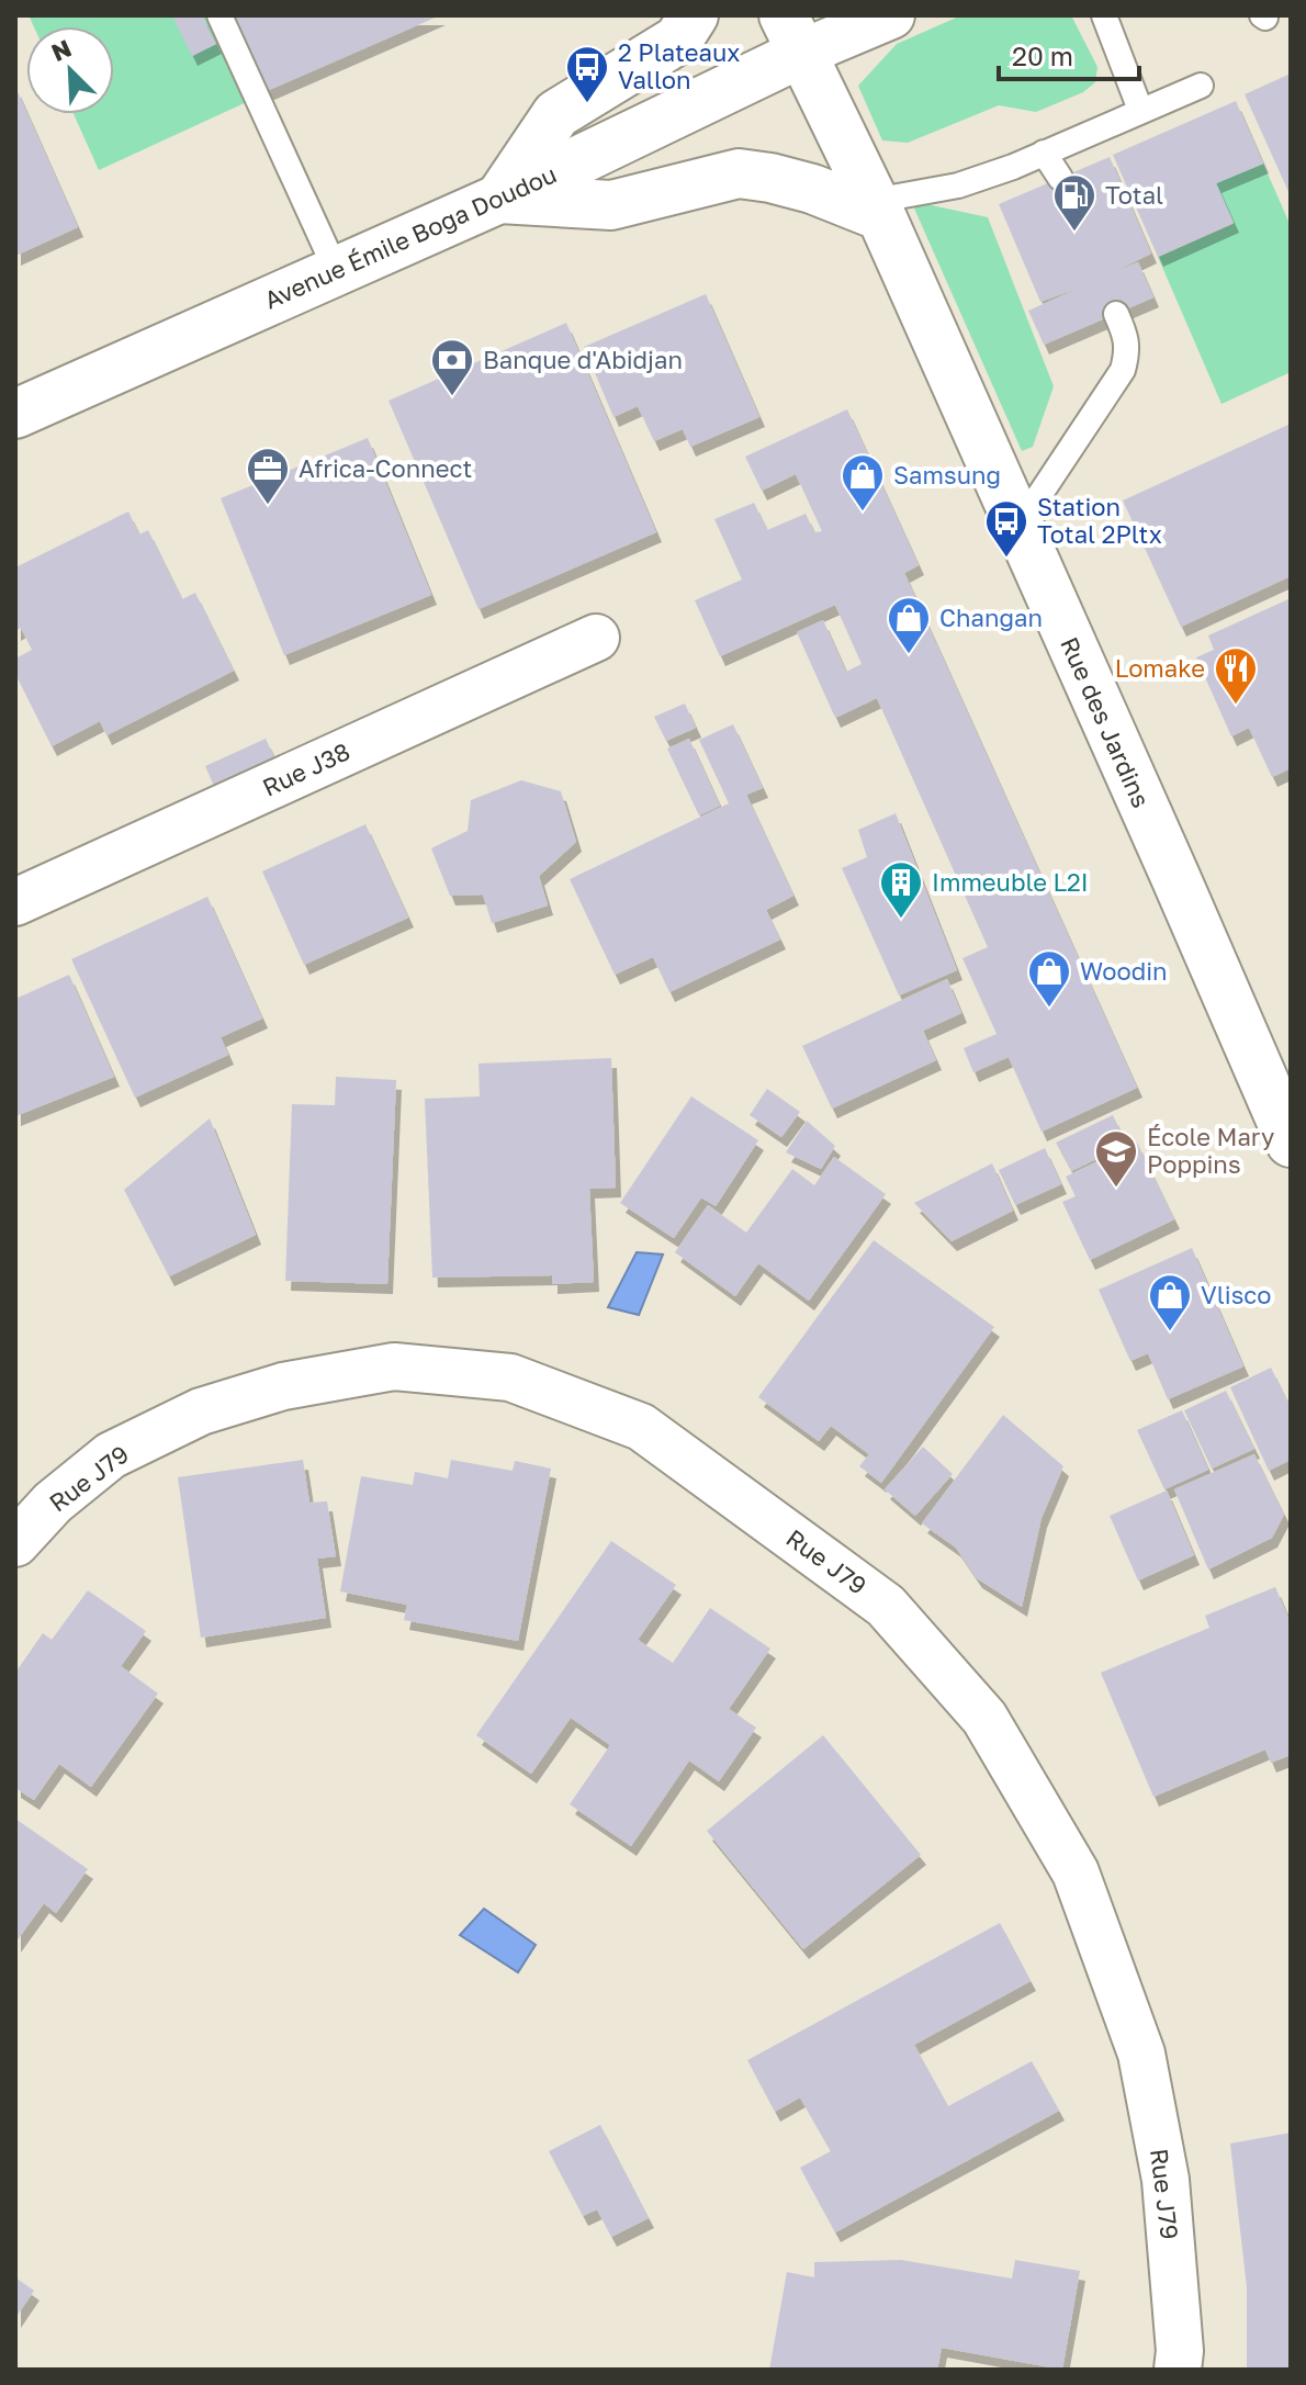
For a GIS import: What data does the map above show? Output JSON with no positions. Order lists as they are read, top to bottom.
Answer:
{
  "streets": {
    "main road": ["Avenue Émile Boga Doudou", "Rue des Jardins"],
    "street": ["Rue J38", "Rue J79"]
  },
  "crossings": [
    ["Avenue Émile Boga Doudou", "Rue des Jardins"]
  ],
  "places": {
    "bus stop": ["2 Plateaux Vallon", "Station Total 2Pltx"],
    "fuel station": ["Total"],
    "bank": ["Banque d'Abidjan"],
    "office": ["Africa-Connect"],
    "shop": [
      "Samsung",
      "Changan",
      "Woodin",
      "Vlisco"
    ],
    "restaurant": ["Lomake"],
    "building": ["Immeuble L2I"],
    "school or university": ["École Mary Poppins"]
  },
  "scale_bar": "20 m",
  "north": "top left"
}
